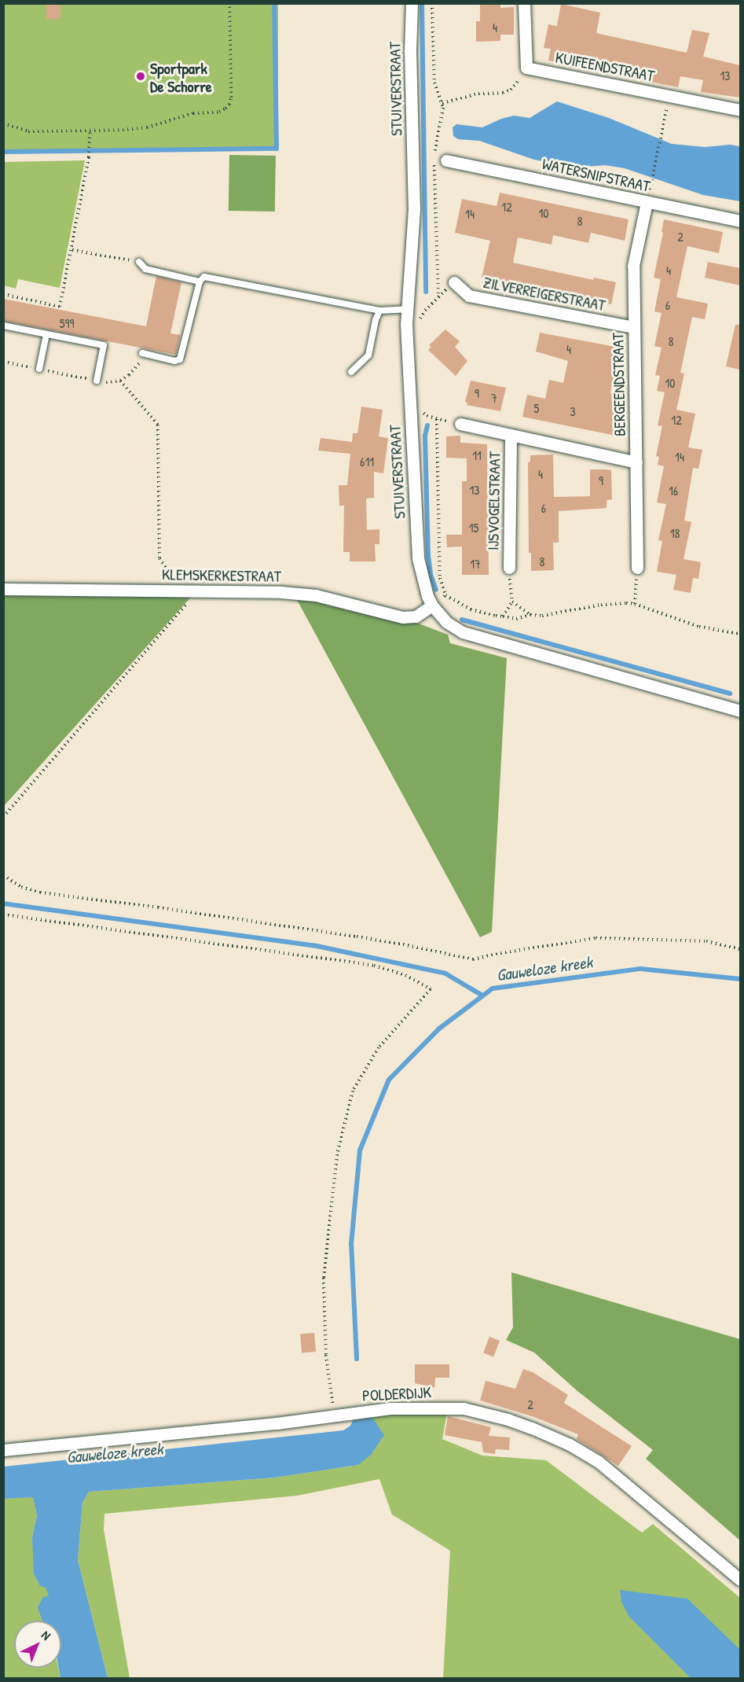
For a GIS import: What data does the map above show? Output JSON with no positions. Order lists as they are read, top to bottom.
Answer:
{
  "streets": {
    "street": [
      "KUIFEENDSTRAAT",
      "STUIVERSTRAAT",
      "WATERSNIPSTRAAT",
      "ZILVERREIGERSTRAAT",
      "BERGEENDSTRAAT",
      "IJSVOGELSTRAAT",
      "KLEMSKERKESTRAAT",
      "POLDERDIJK"
    ]
  },
  "crossings": [
    ["STUIVERSTRAAT", "KLEMSKERKESTRAAT"],
    ["WATERSNIPSTRAAT", "BERGEENDSTRAAT"],
    ["ZILVERREIGERSTRAAT", "BERGEENDSTRAAT"],
    ["BERGEENDSTRAAT", "IJSVOGELSTRAAT"]
  ],
  "water": ["Gauweloze kreek"],
  "places": ["Sportpark De Schorre"],
  "house_numbers": [
    "4",
    "13",
    "12",
    "10",
    "14",
    "8",
    "2",
    "4",
    "6",
    "599",
    "8",
    "4",
    "10",
    "9",
    "7",
    "5",
    "3",
    "12",
    "11",
    "14",
    "611",
    "4",
    "9",
    "13",
    "16",
    "6",
    "15",
    "18",
    "8",
    "17",
    "2"
  ],
  "north": "top right"
}
